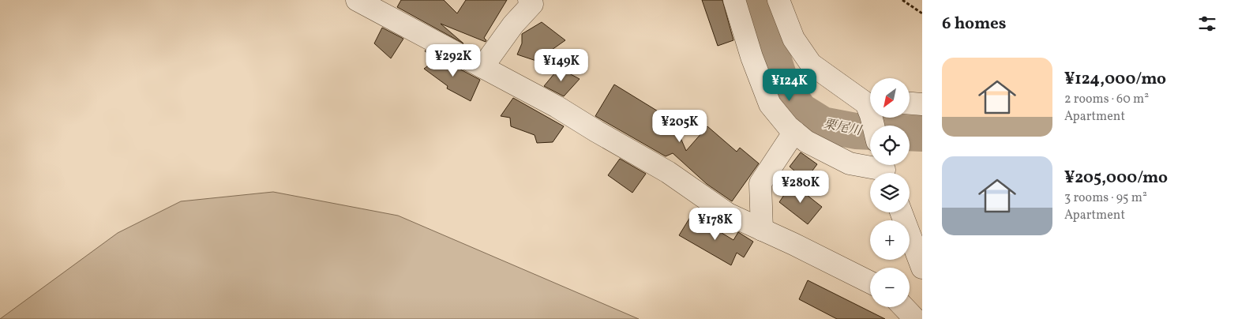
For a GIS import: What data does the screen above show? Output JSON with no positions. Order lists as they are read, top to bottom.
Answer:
{
  "water": ["栗尾川"],
  "north": "bottom left",
  "page": {
    "heading": "6 homes",
    "price": [
      "¥292K",
      "¥149K",
      "¥124K",
      "¥205K",
      "¥280K",
      "¥178K"
    ],
    "list": [
      {
        "name": "¥124,000/mo",
        "note": "2 rooms · 60 m² · Apartment"
      },
      {
        "name": "¥205,000/mo",
        "note": "3 rooms · 95 m² · Apartment"
      }
    ],
    "map_buttons": ["+", "−"]
  }
}
